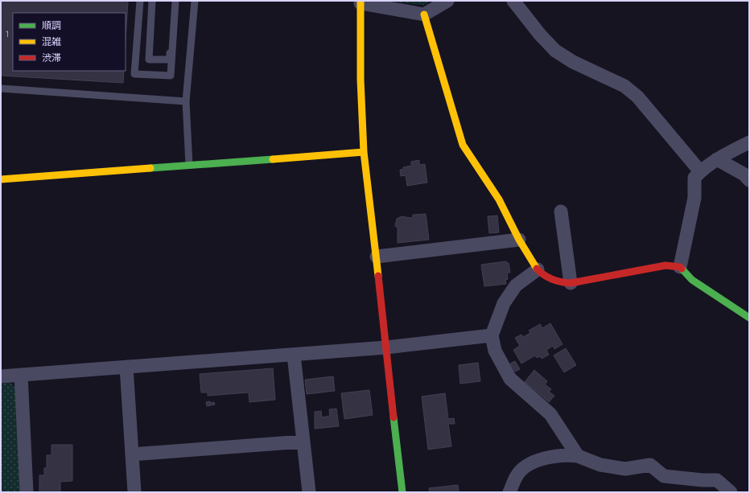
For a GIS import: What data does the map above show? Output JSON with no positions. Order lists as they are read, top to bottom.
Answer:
{
  "house_numbers": ["1"],
  "legend": ["順調", "混雑", "渋滞"]
}
